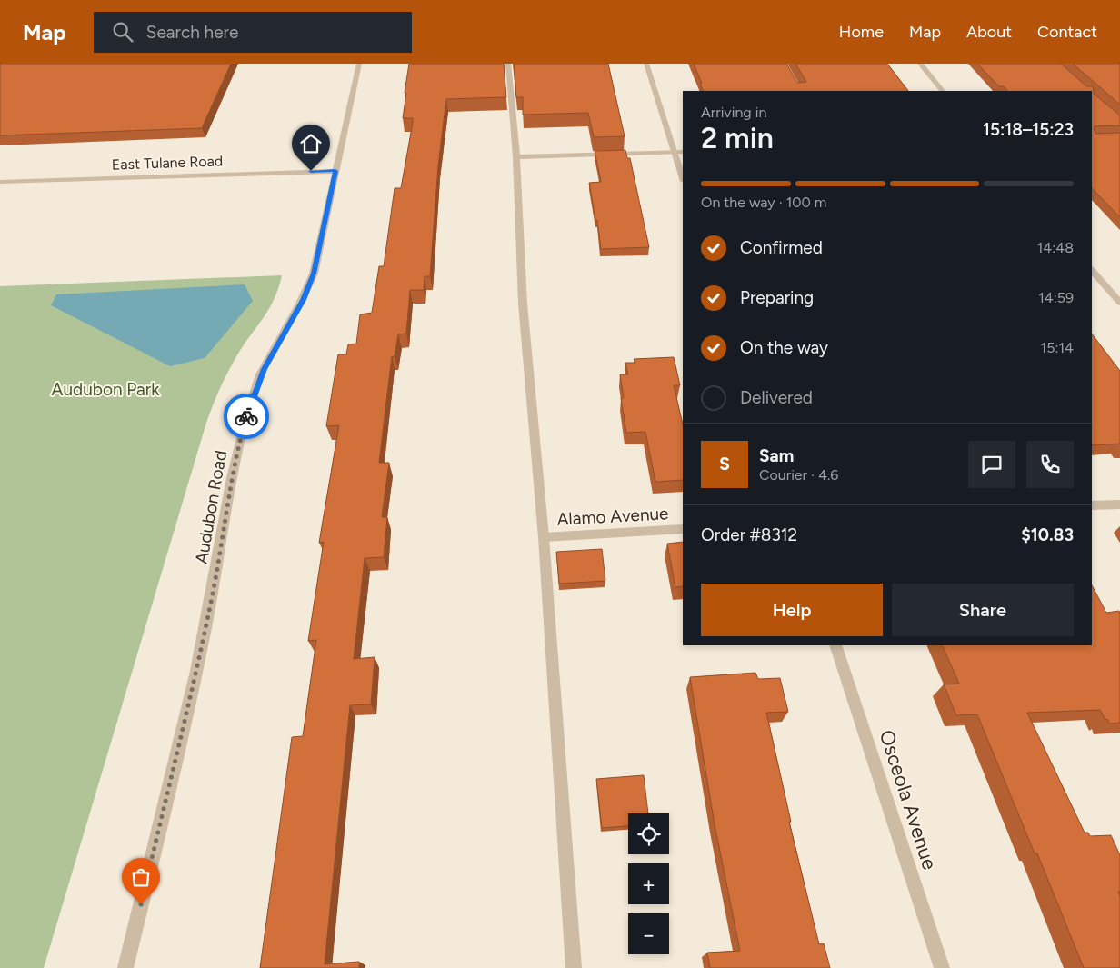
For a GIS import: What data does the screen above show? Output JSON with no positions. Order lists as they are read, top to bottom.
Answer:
{
  "streets": {
    "street": [
      "East Tulane Road",
      "Audubon Road",
      "Alamo Avenue",
      "Osceola Avenue"
    ]
  },
  "crossings": [
    ["East Tulane Road", "Audubon Road"]
  ],
  "parks": ["Audubon Park"],
  "page": {
    "header": "Map",
    "search": "Search here",
    "nav": [
      "Home",
      "Map",
      "About",
      "Contact"
    ],
    "heading": ["2 min", "Arriving in", "15:18–15:23"],
    "panel": [
      "Sam",
      "Courier · 4.6",
      "Order #8312",
      "$10.83"
    ],
    "bar": "On the way · 100 m",
    "list": [
      ["Confirmed", "14:48"],
      ["Preparing", "14:59"],
      ["On the way", "15:14"],
      "Delivered"
    ],
    "round": "S",
    "buttons": ["Help", "Share"],
    "map_buttons": ["+", "−"]
  }
}
